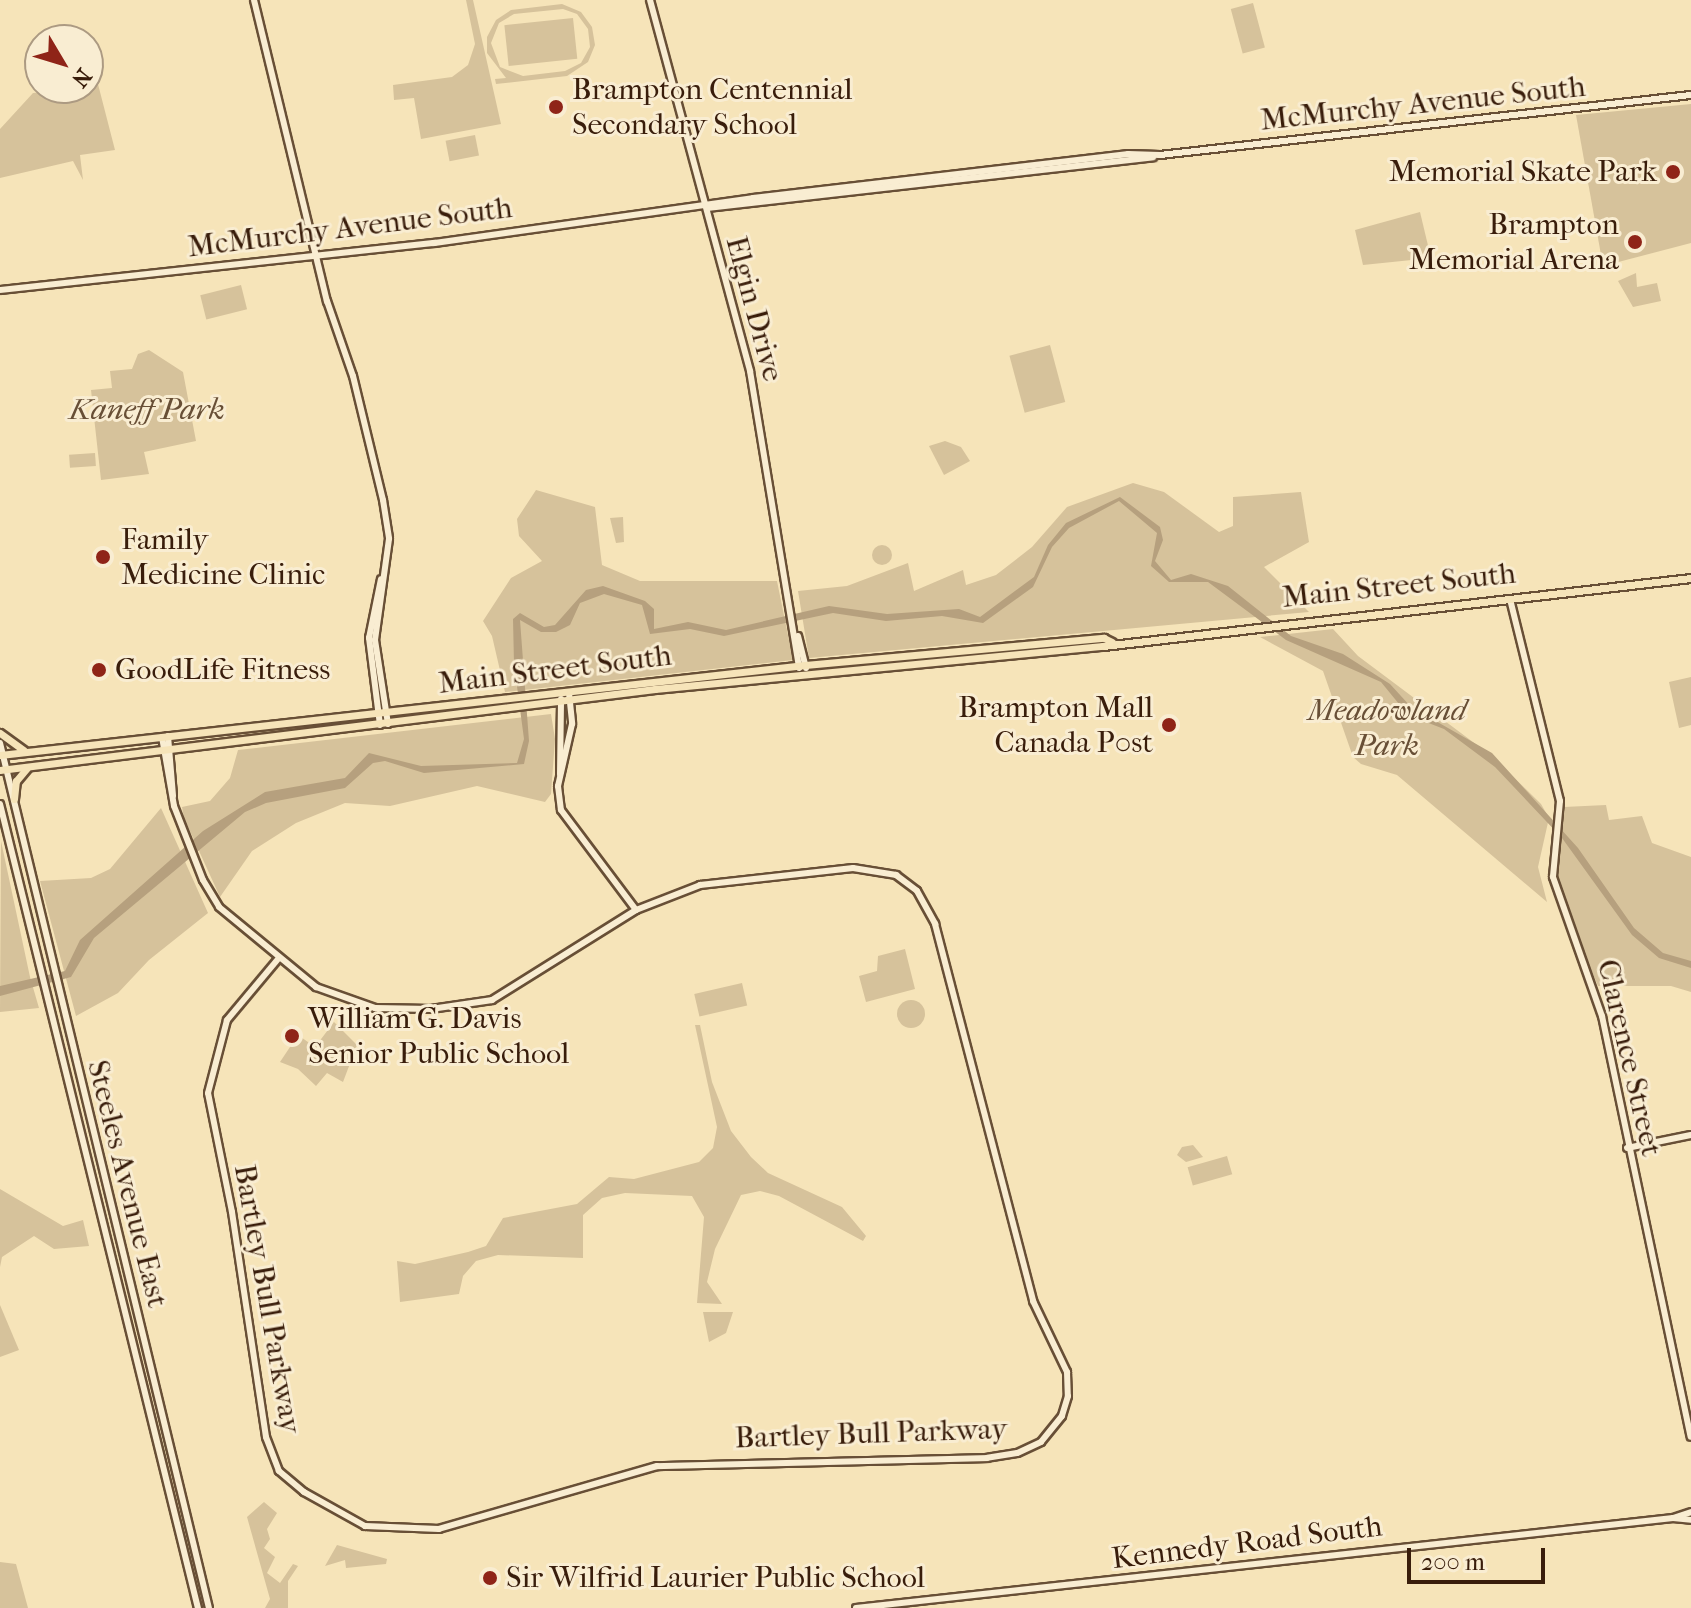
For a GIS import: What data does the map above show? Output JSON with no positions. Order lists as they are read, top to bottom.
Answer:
{
  "streets": {
    "main road": ["Main Street South"],
    "street": [
      "McMurchy Avenue South",
      "Elgin Drive",
      "Clarence Street",
      "Steeles Avenue East",
      "Bartley Bull Parkway",
      "Kennedy Road South"
    ]
  },
  "crossings": [
    ["McMurchy Avenue South", "Elgin Drive"],
    ["Elgin Drive", "Main Street South"],
    ["Main Street South", "Clarence Street"],
    ["Main Street South", "Steeles Avenue East"],
    ["Main Street South", "Bartley Bull Parkway"]
  ],
  "parks": ["Kaneff Park", "Meadowland Park"],
  "places": [
    "Brampton Centennial Secondary School",
    "Memorial Skate Park",
    "Brampton Memorial Arena",
    "Family Medicine Clinic",
    "GoodLife Fitness",
    "Brampton Mall Canada P0st",
    "William G. Davis Senior Public School",
    "Sir Wilfrid Laurier Public School"
  ],
  "scale_bar": "200 m",
  "north": "bottom right"
}
